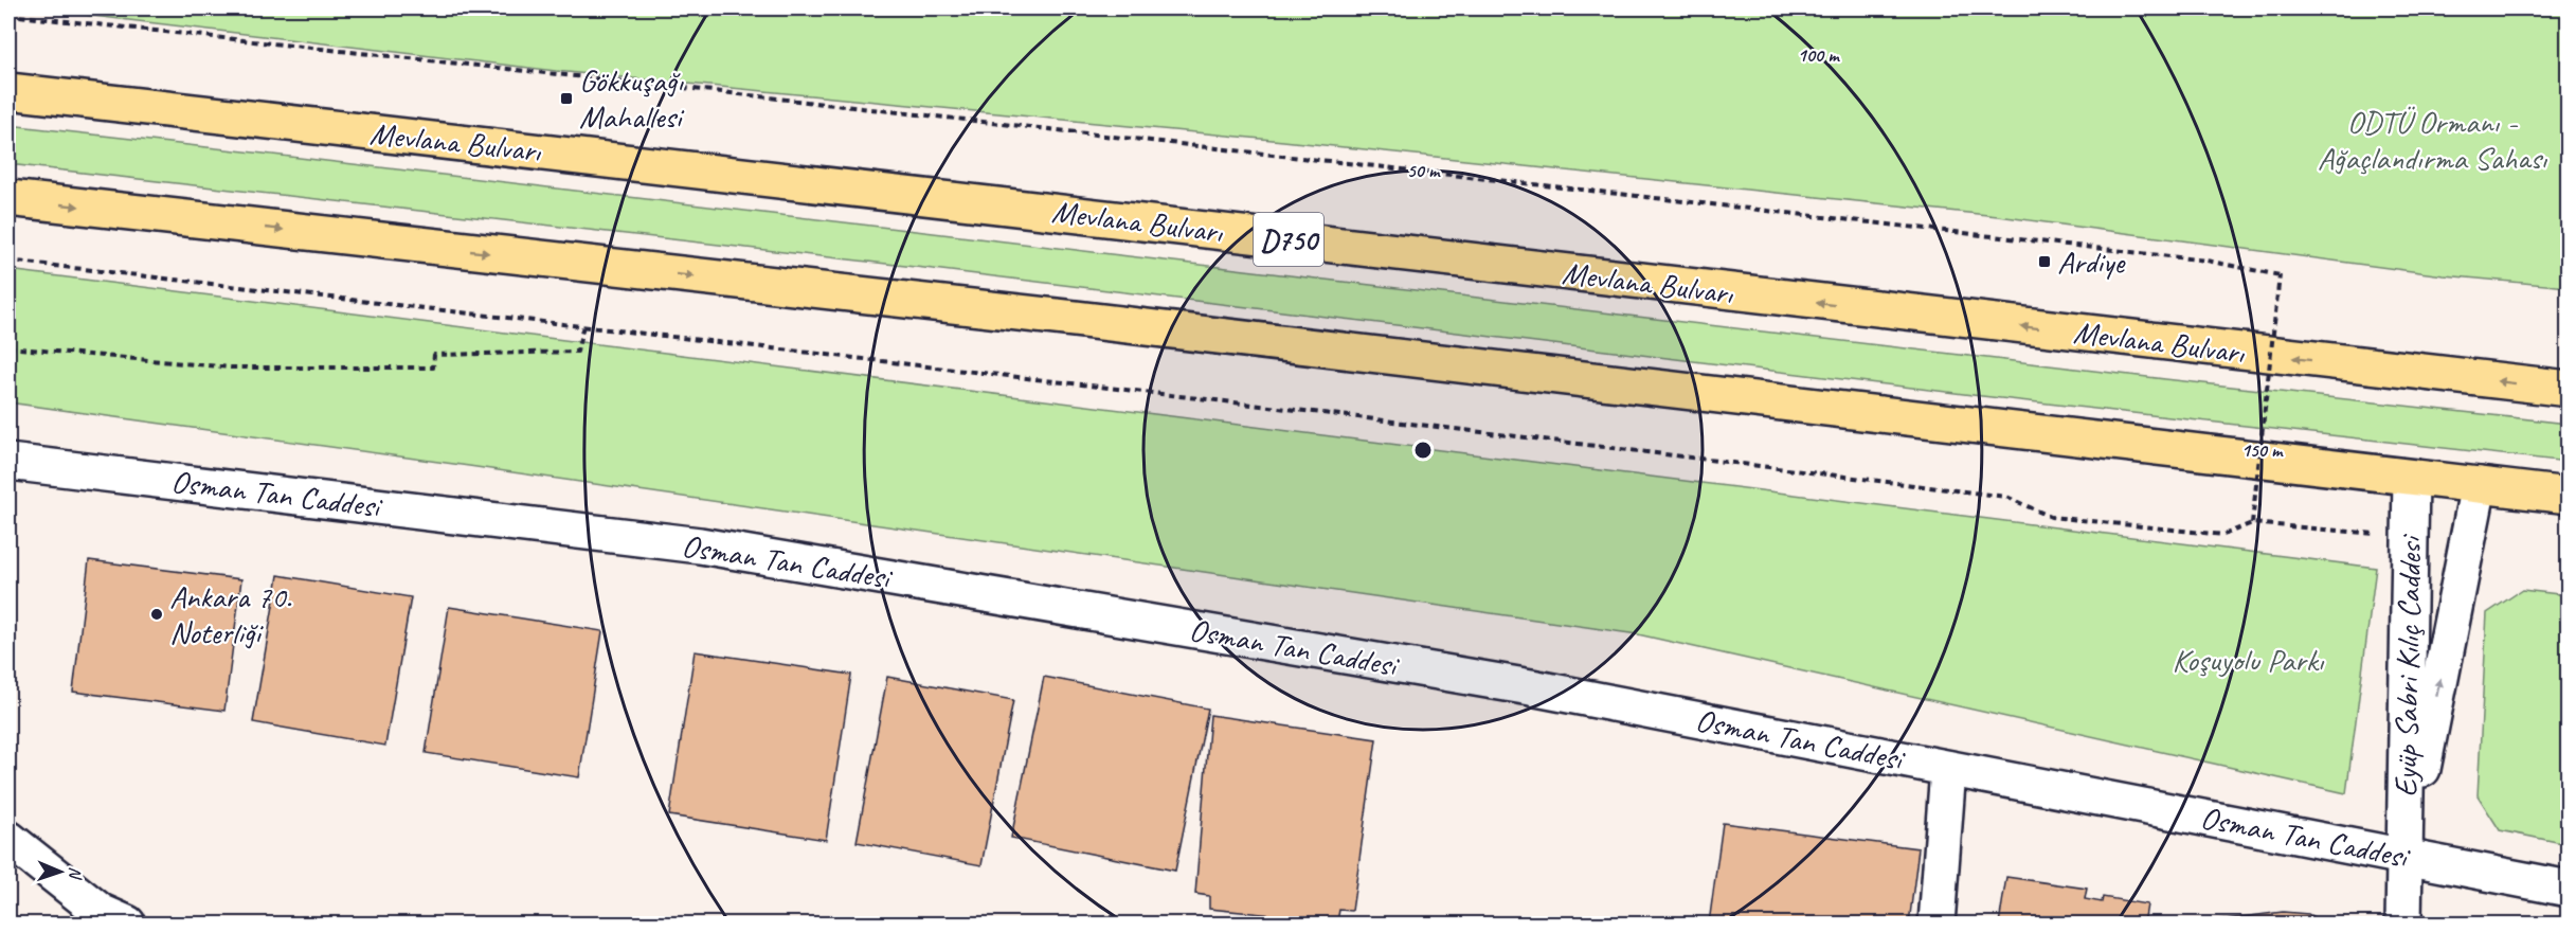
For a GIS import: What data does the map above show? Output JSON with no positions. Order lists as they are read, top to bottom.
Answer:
{
  "streets": {
    "highway": ["Mevlana Bulvarı", "D750"],
    "street": ["Osman Tan Caddesi", "Eyüp Sabri Kılıç Caddesi"]
  },
  "crossings": [
    ["Osman Tan Caddesi", "Eyüp Sabri Kılıç Caddesi"]
  ],
  "parks": ["ODTÜ Ormanı - Ağaçlandırma Sahası", "Koşuyolu Parkı"],
  "places": {
    "transit": ["Gökkuşağı Mahallesi", "Ardiye"],
    "other": ["Ankara 70. Noterliği"]
  },
  "north": "right",
  "rings": ["100 m", "50 m", "150 m"]
}
